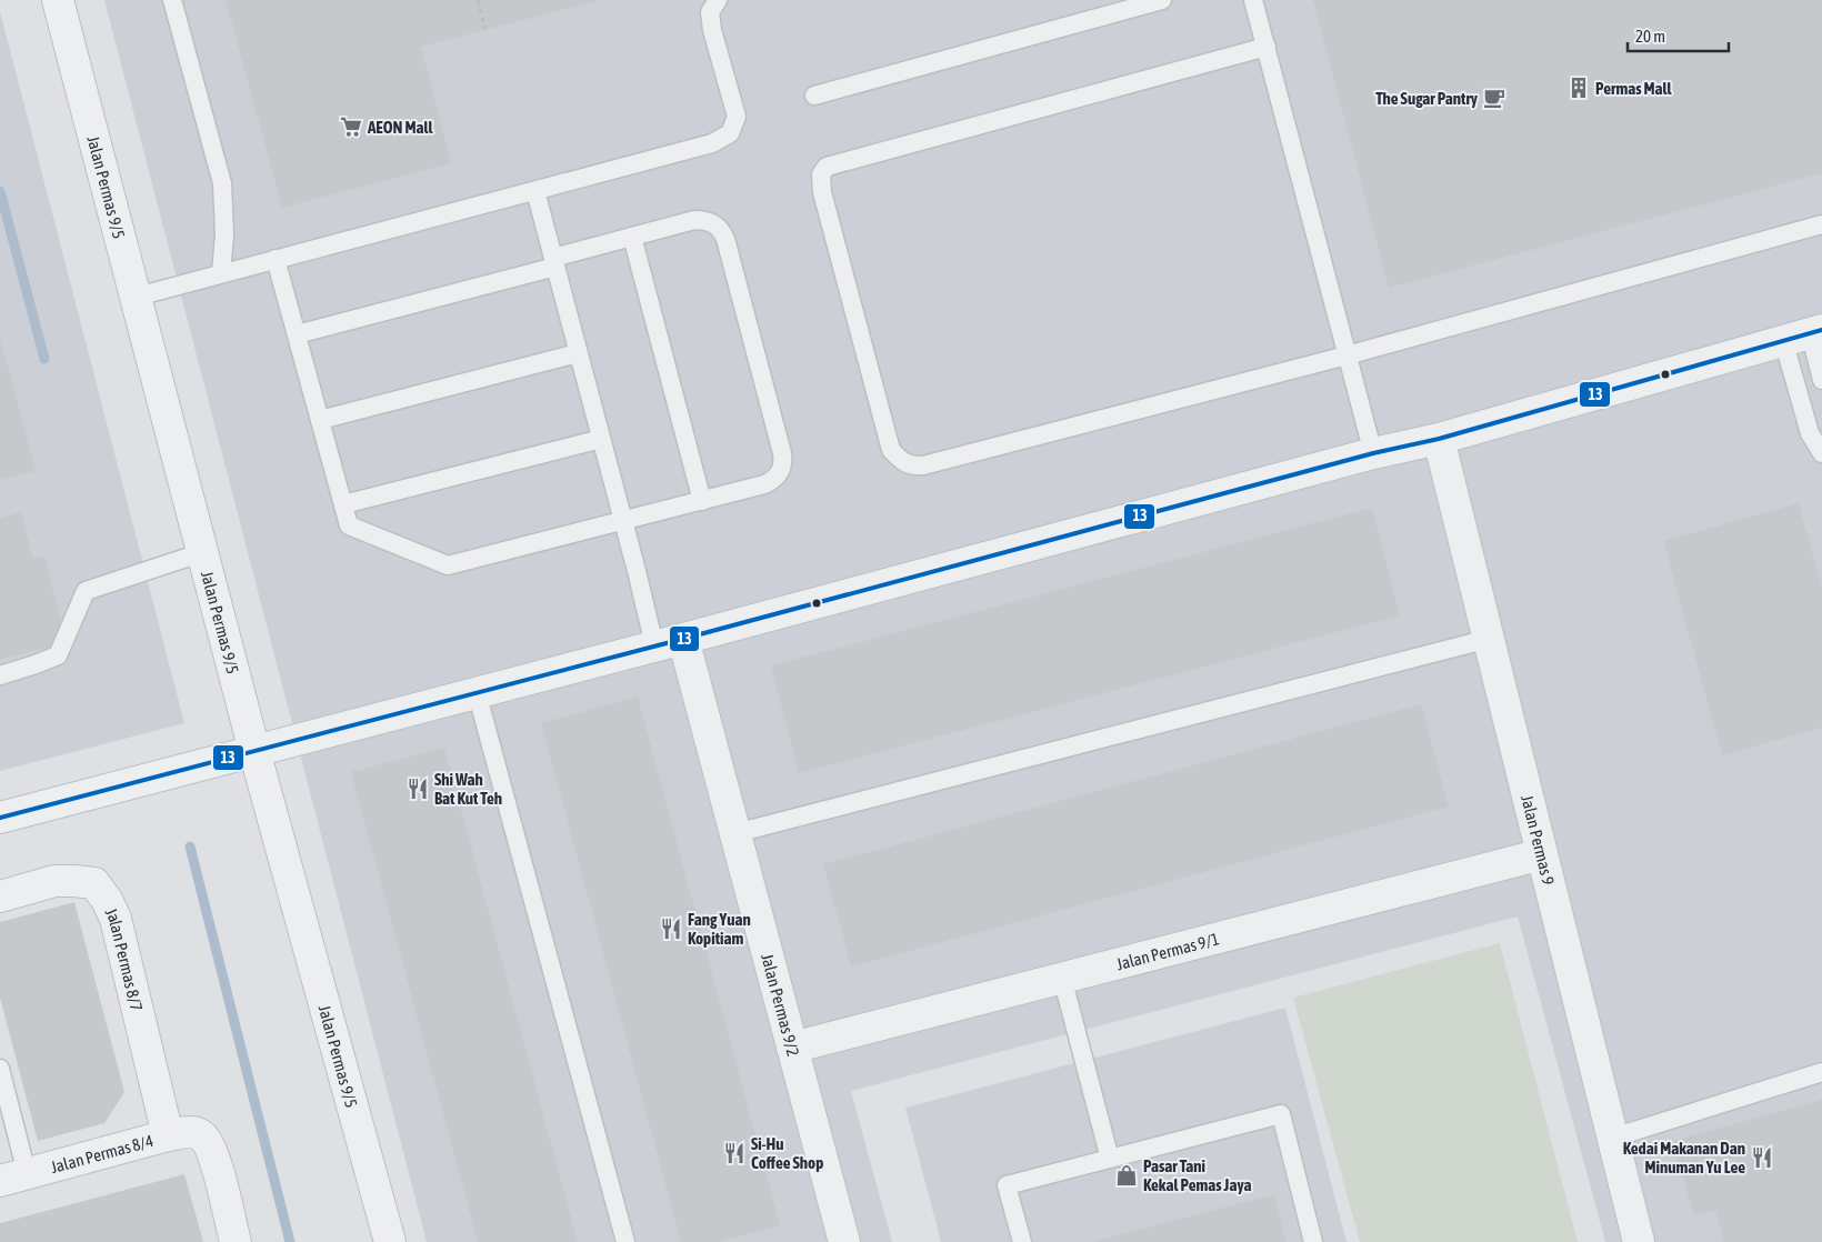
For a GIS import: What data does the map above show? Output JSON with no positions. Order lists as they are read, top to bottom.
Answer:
{
  "streets": {
    "street": [
      "Jalan Permas 9/5",
      "Jalan Permas 9",
      "Jalan Permas 9/1",
      "Jalan Permas 8/7",
      "Jalan Permas 9/2",
      "Jalan Permas 8/4"
    ]
  },
  "crossings": [
    ["Jalan Permas 9", "Jalan Permas 9/1"],
    ["Jalan Permas 9/1", "Jalan Permas 9/2"],
    ["Jalan Permas 8/7", "Jalan Permas 8/4"]
  ],
  "places": {
    "building": ["Permas Mall"],
    "cafe": ["The Sugar Pantry"],
    "supermarket": ["AEON Mall"],
    "restaurant": [
      "Shi Wah Bat Kut Teh",
      "Fang Yuan Kopitiam",
      "Si-Hu Coffee Shop",
      "Kedai Makanan Dan Minuman Yu Lee"
    ],
    "shop": ["Pasar Tani Kekal Pemas Jaya"]
  },
  "lines": ["transit line 13"],
  "scale_bar": "20 m"
}
